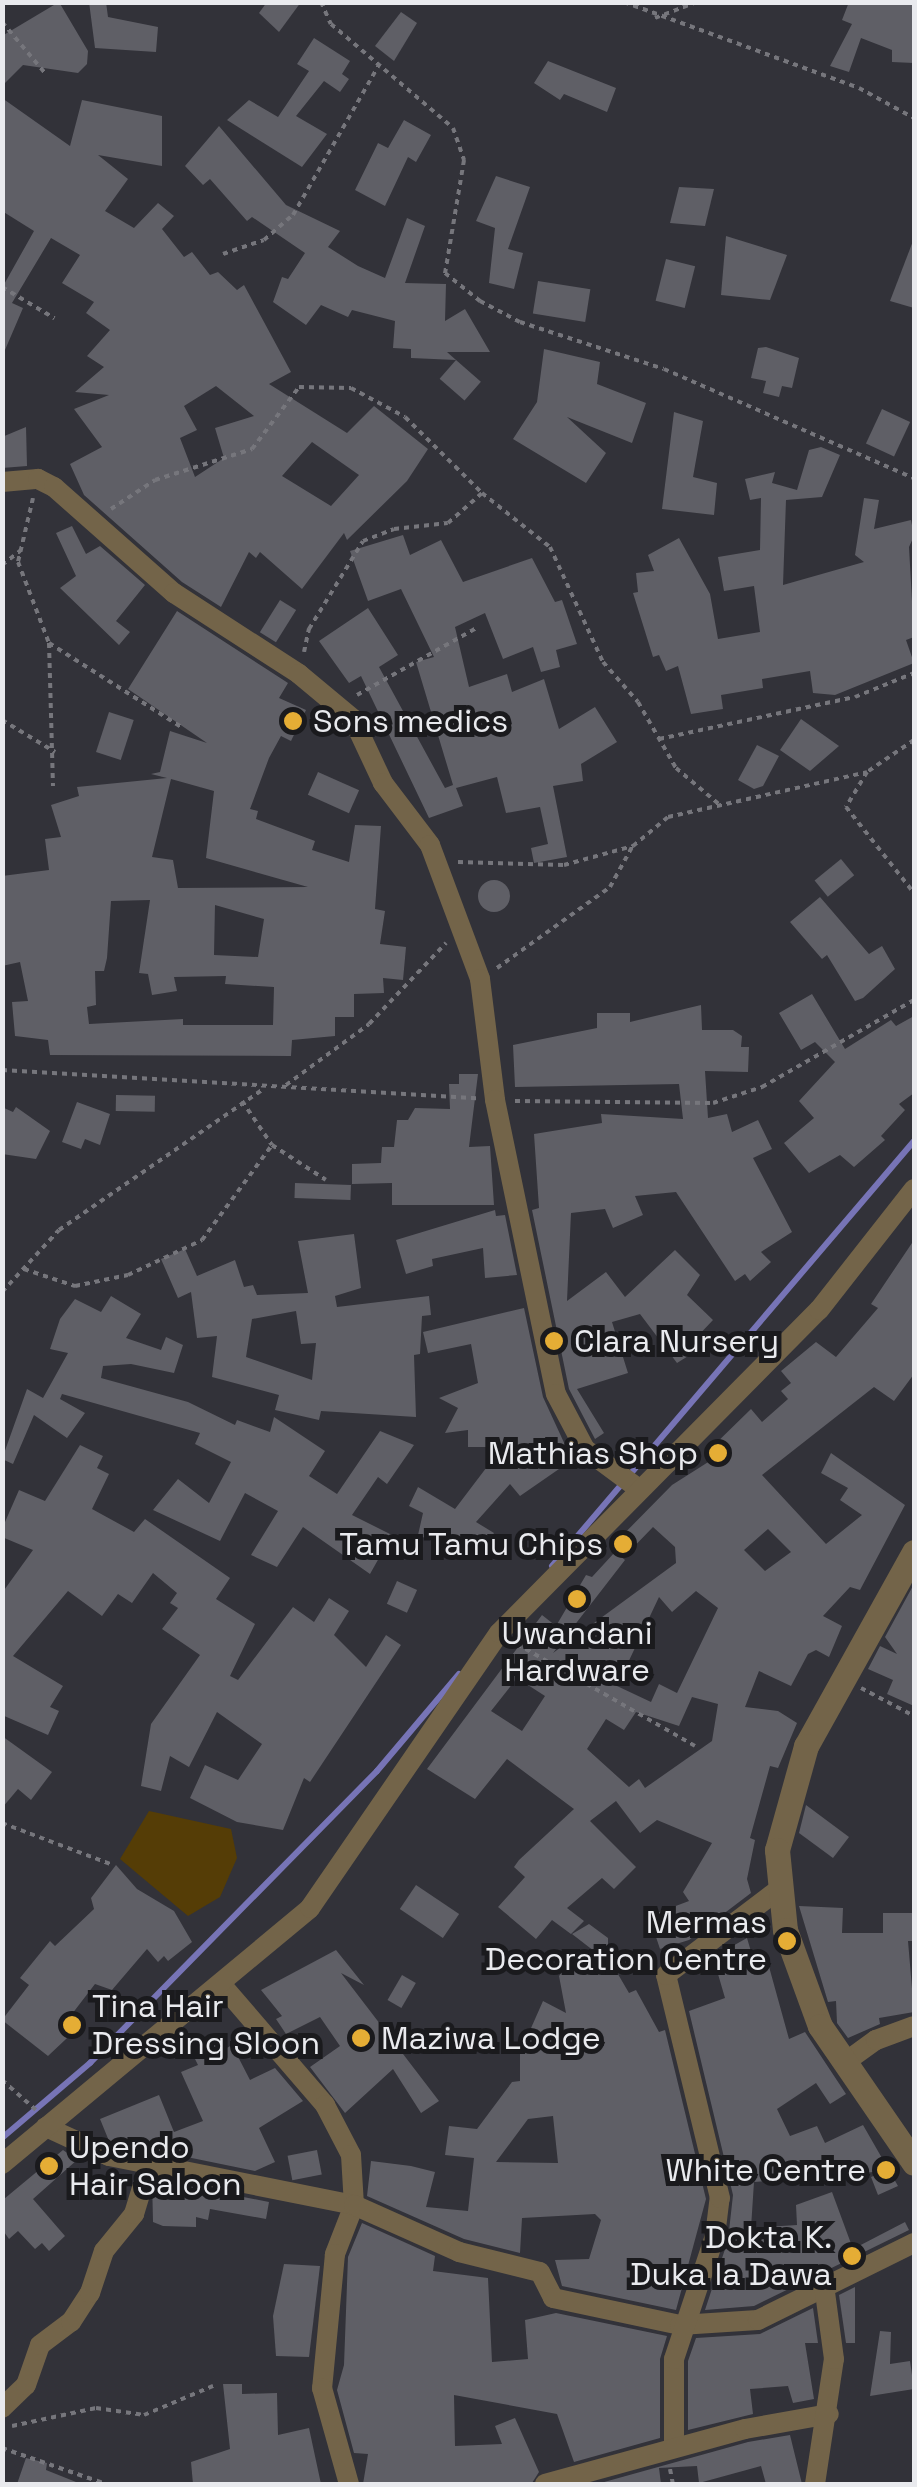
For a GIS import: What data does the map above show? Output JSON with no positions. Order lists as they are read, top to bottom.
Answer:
{
  "places": [
    "Sons medics",
    "Clara Nursery",
    "Mathias Shop",
    "Tamu Tamu Chips",
    "Uwandani Hardware",
    "Mermas Decoration Centre",
    "Tina Hair Dressing Sloon",
    "Maziwa Lodge",
    "Upendo Hair Saloon",
    "White Centre",
    "Dokta K. Duka la Dawa"
  ]
}
